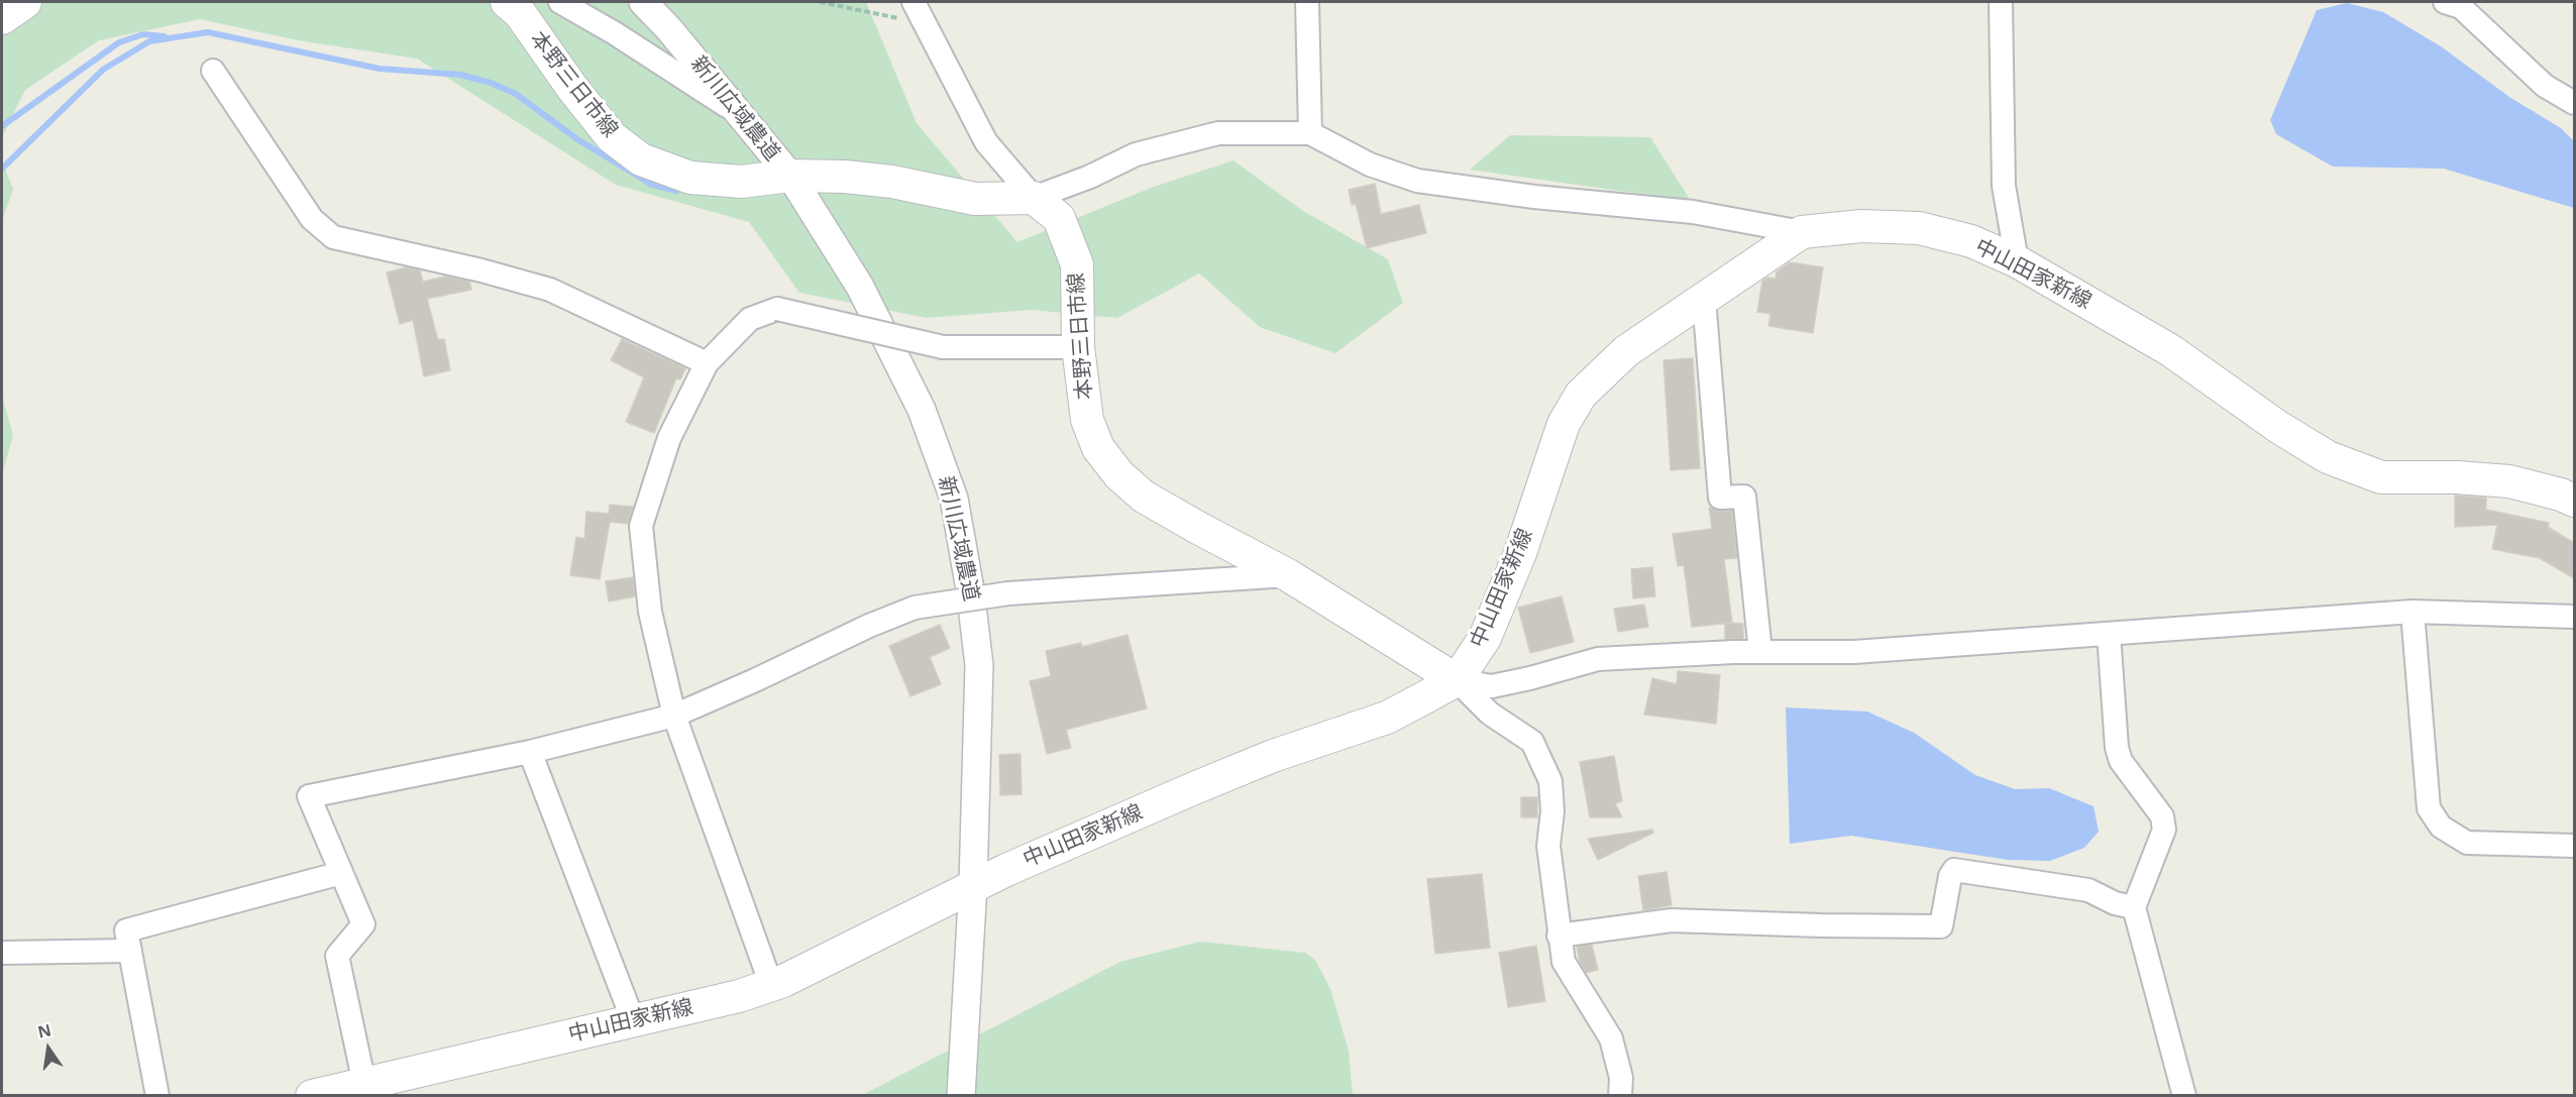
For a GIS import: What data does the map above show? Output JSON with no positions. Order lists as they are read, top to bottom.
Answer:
{
  "streets": {
    "main road": ["本野三日市線", "中山田家新線"],
    "street": ["新川広域農道"]
  },
  "crossings": [
    ["本野三日市線", "新川広域農道"],
    ["本野三日市線", "中山田家新線"],
    ["新川広域農道", "中山田家新線"]
  ],
  "north": "top"
}
